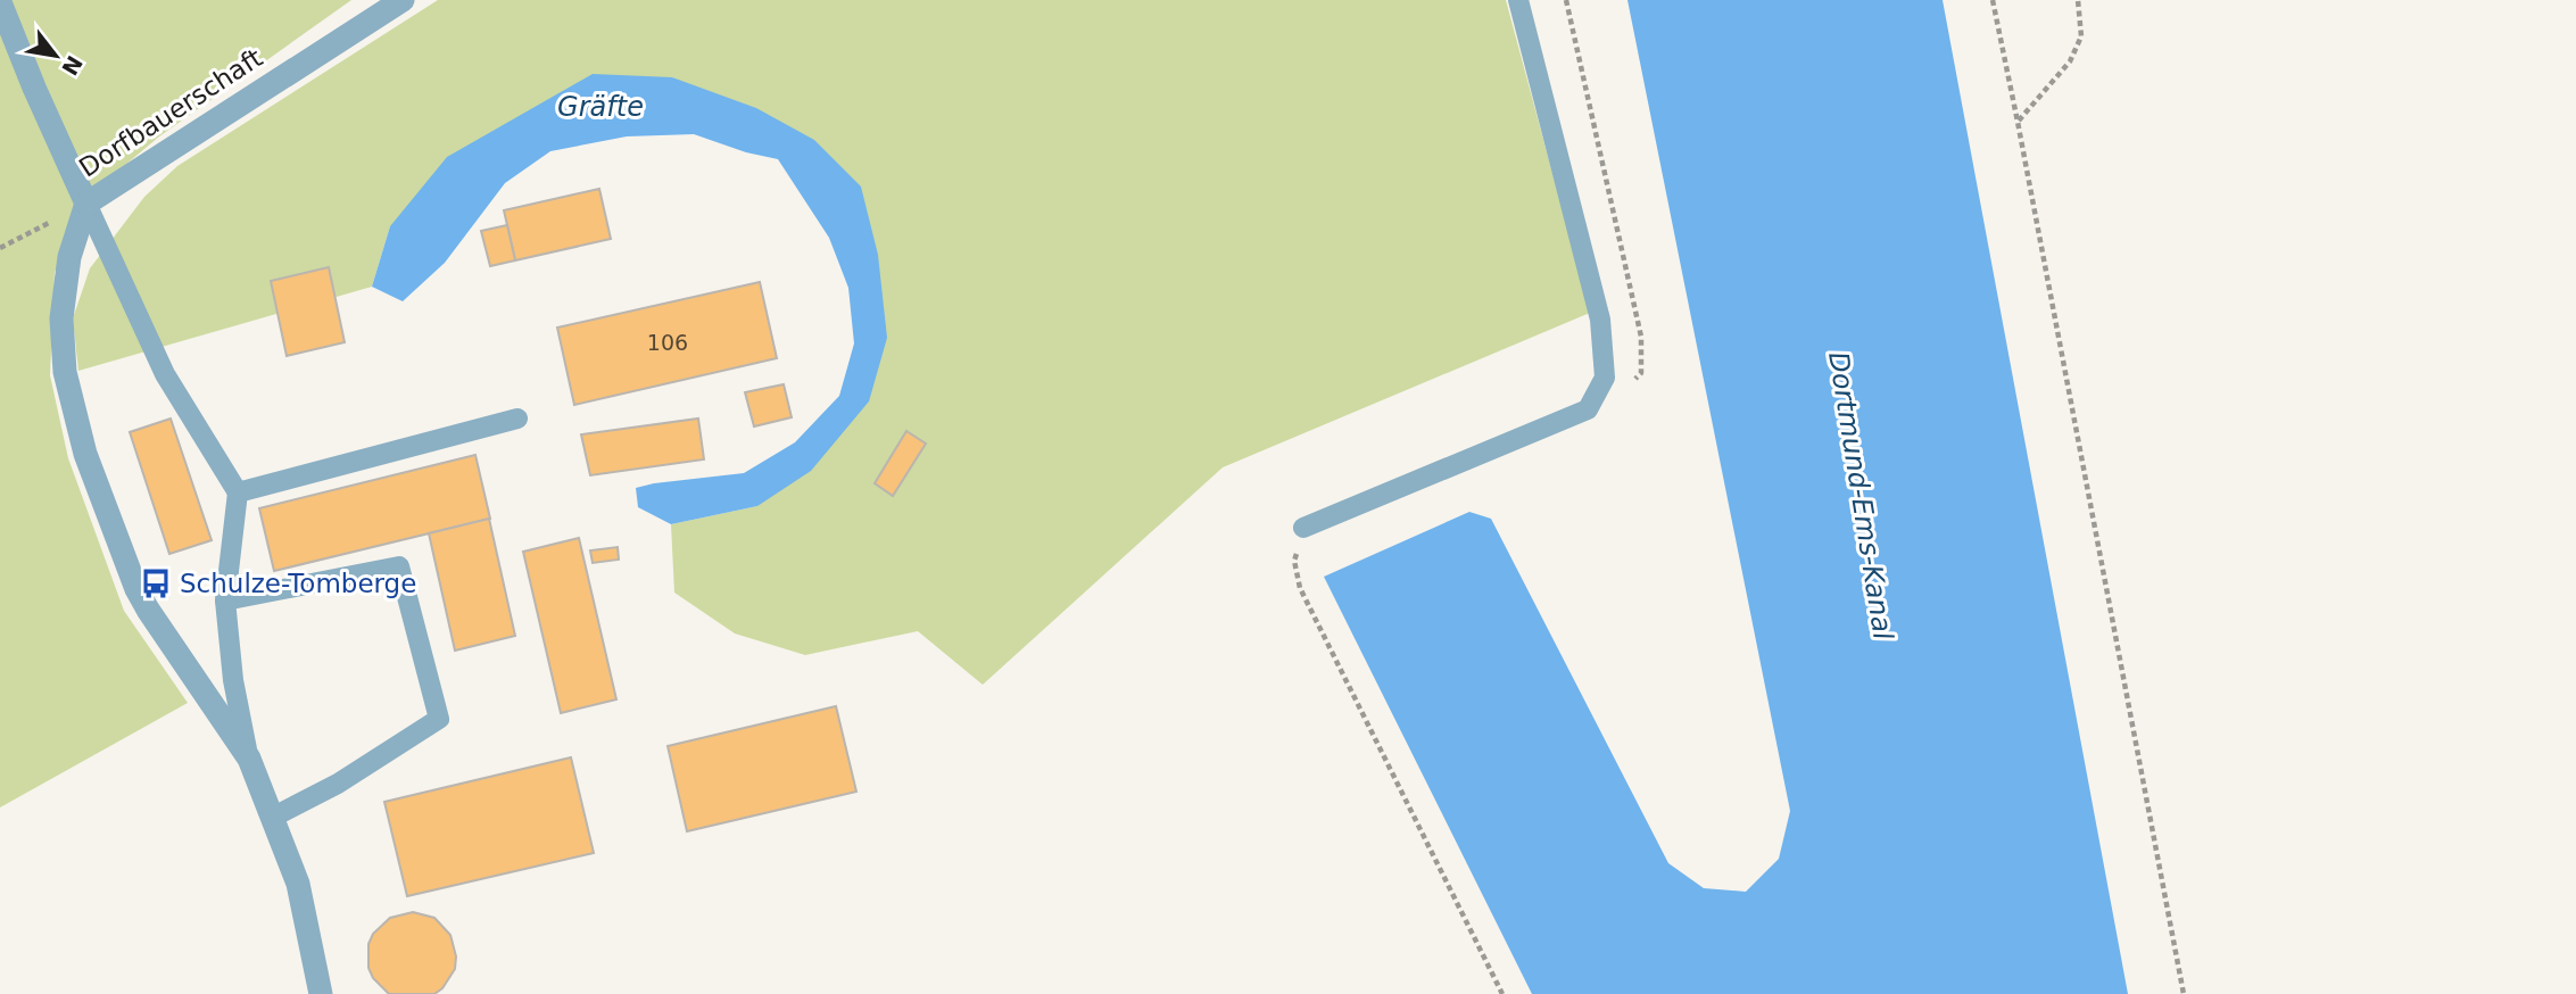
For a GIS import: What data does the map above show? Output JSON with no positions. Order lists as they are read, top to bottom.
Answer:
{
  "streets": {
    "street": ["Dorfbauerschaft"]
  },
  "water": ["Gräfte", "Dortmund-Ems-Kanal"],
  "places": {
    "bus stop": ["Schulze-Tomberge"]
  },
  "house_numbers": ["106"],
  "north": "bottom right"
}
